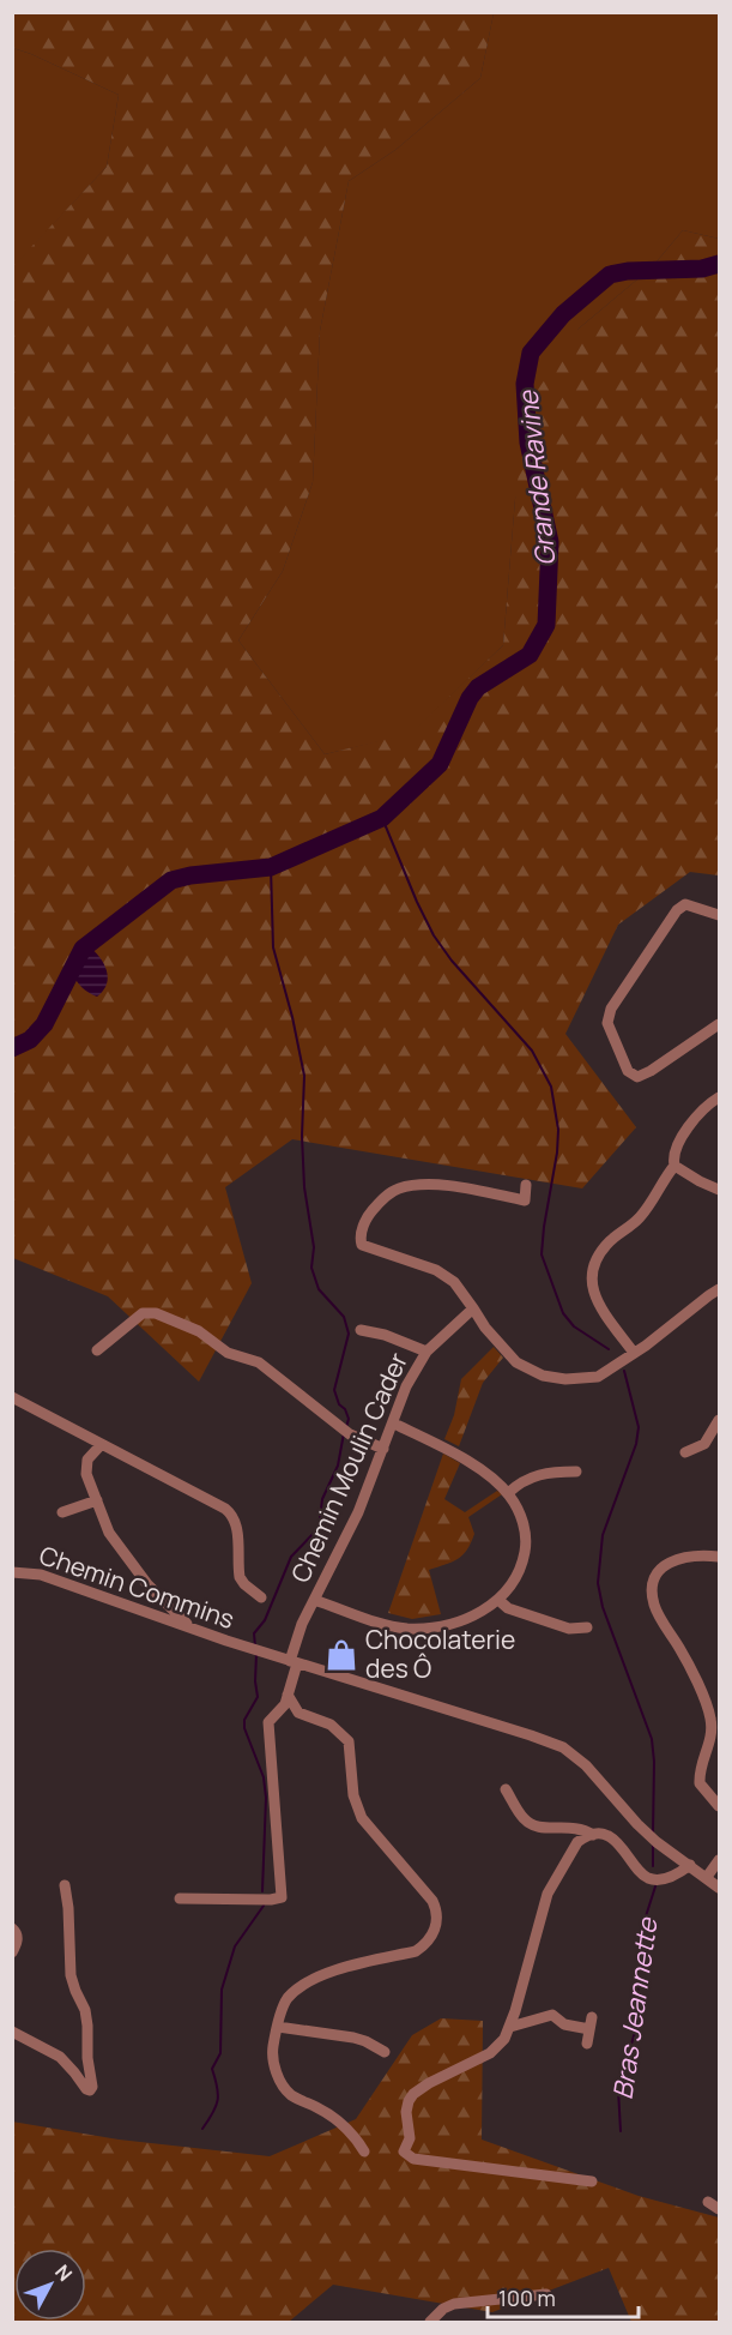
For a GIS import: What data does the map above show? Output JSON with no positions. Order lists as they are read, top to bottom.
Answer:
{
  "streets": {
    "street": ["Chemin Moulin Cader", "Chemin Commins"]
  },
  "crossings": [
    ["Chemin Moulin Cader", "Chemin Commins"]
  ],
  "water": ["Grande Ravine", "Bras Jeannette"],
  "places": {
    "shop": ["Chocolaterie des Ô"]
  },
  "scale_bar": "100 m",
  "north": "top right"
}
